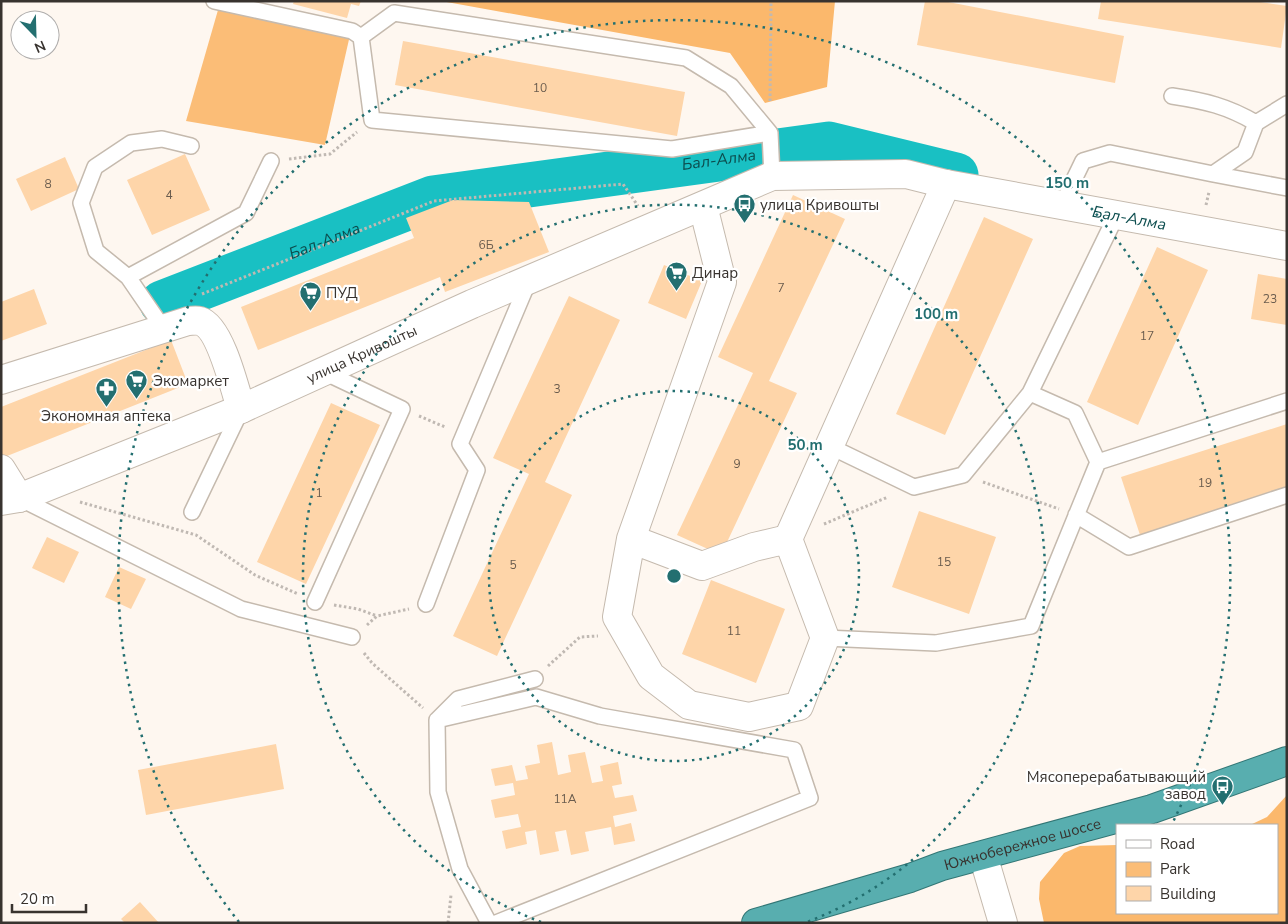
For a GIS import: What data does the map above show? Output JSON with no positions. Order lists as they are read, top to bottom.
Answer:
{
  "streets": {
    "highway": ["Южнобережное шоссе"],
    "street": ["улица Кривошты"]
  },
  "water": ["Бал-Алма"],
  "places": {
    "bus stop": ["улица Кривошты", "Мясоперерабатывающий завод"],
    "supermarket": ["Динар", "ПУД", "Экомаркет"],
    "pharmacy": ["Экономная аптека"]
  },
  "house_numbers": [
    "10",
    "8",
    "4",
    "6Б",
    "7",
    "23",
    "17",
    "3",
    "9",
    "19",
    "1",
    "15",
    "5",
    "11",
    "11А"
  ],
  "legend": ["Road", "Park", "Building"],
  "scale_bar": "20 m",
  "north": "bottom right",
  "rings": ["150 m", "100 m", "50 m"]
}
